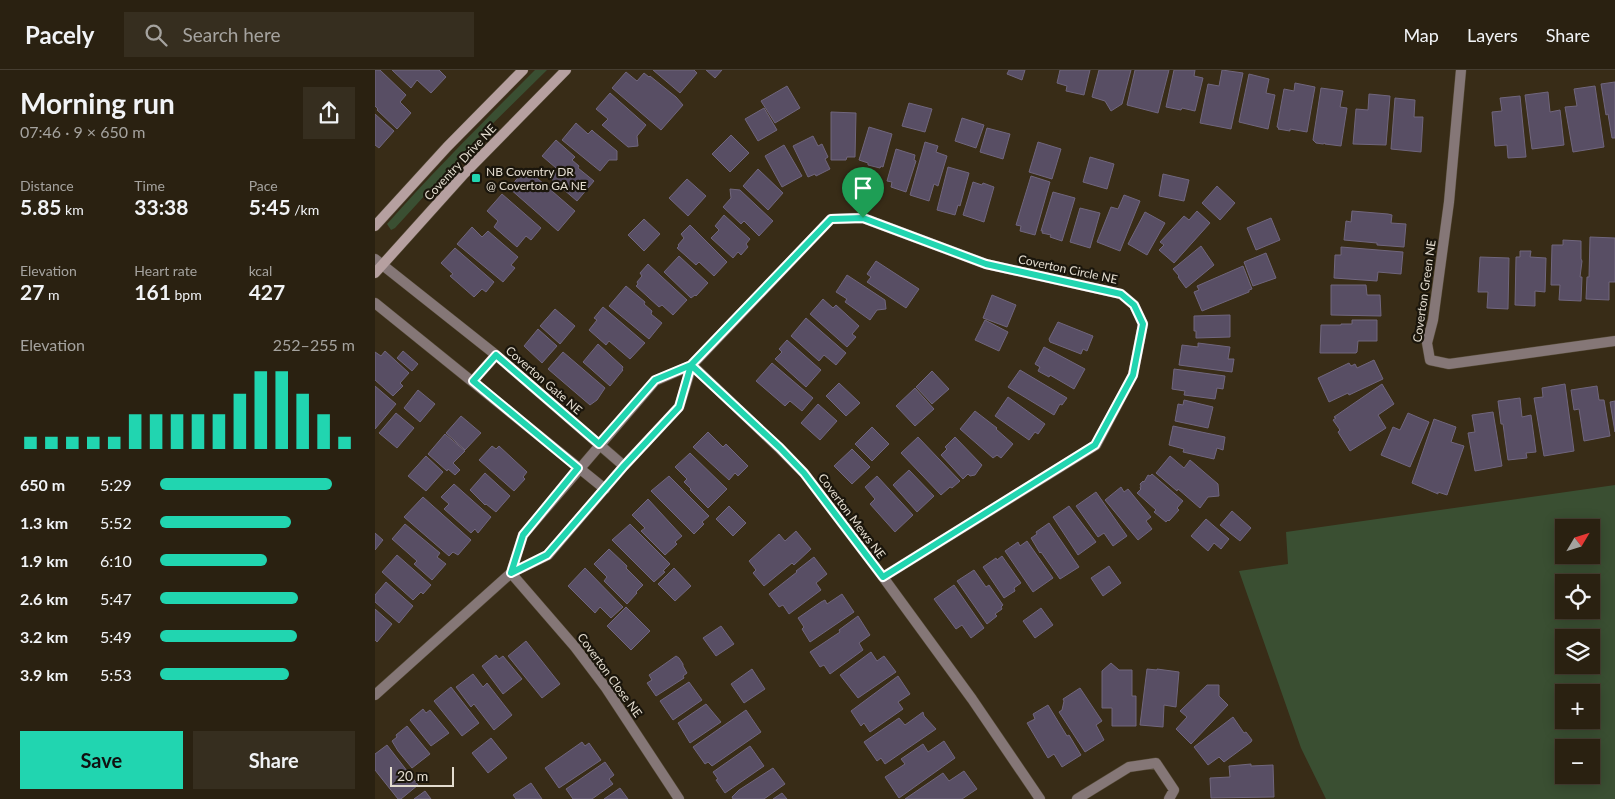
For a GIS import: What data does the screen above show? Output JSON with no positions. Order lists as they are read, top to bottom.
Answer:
{
  "streets": {
    "street": [
      "Coventry Drive NE",
      "Coverton Circle NE",
      "Coverton Green NE",
      "Coverton Gate NE",
      "Coverton Mews NE",
      "Coverton Close NE"
    ]
  },
  "crossings": [
    ["Coventry Drive NE", "Coverton Gate NE"],
    ["Coverton Circle NE", "Coverton Gate NE"],
    ["Coverton Circle NE", "Coverton Mews NE"]
  ],
  "places": {
    "transit": ["NB Coventry DR @ Coverton GA NE"]
  },
  "scale_bar": "20 m",
  "north": "top right",
  "page": {
    "header": "Pacely",
    "search": "Search here",
    "nav": ["Map", "Layers", "Share"],
    "heading": ["Morning run", "07:46 · 9 × 650 m"],
    "stats": [
      ["Distance", "5.85 km"],
      ["Time", "33:38"],
      ["Pace", "5:45 /km"],
      ["Elevation", "27 m"],
      ["Heart rate", "161 bpm"],
      ["kcal", "427"]
    ],
    "chart": ["Elevation", "252–255 m"],
    "list": [
      {
        "name": "650 m",
        "note": "5:29"
      },
      {
        "name": "1.3 km",
        "note": "5:52"
      },
      {
        "name": "1.9 km",
        "note": "6:10"
      },
      {
        "name": "2.6 km",
        "note": "5:47"
      },
      {
        "name": "3.2 km",
        "note": "5:49"
      },
      {
        "name": "3.9 km",
        "note": "5:53"
      }
    ],
    "map_buttons": ["+", "−"],
    "buttons": ["Save", "Share"],
    "scale": "20 m"
  }
}
